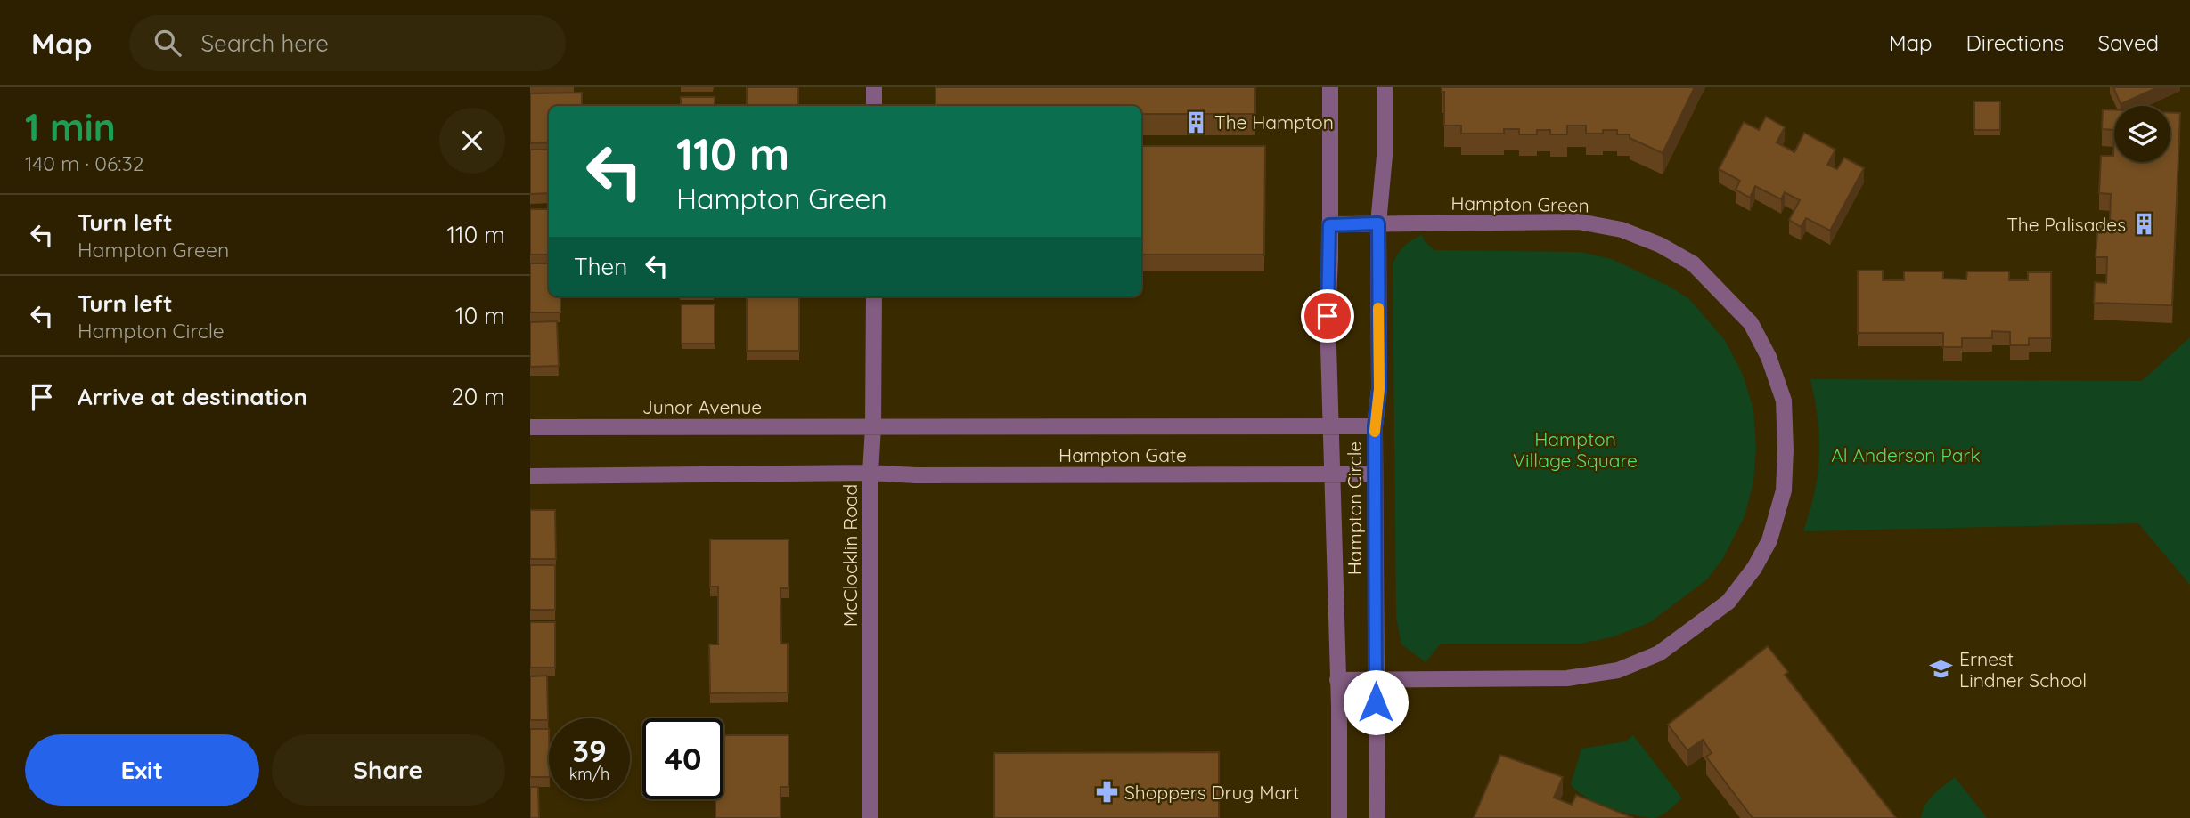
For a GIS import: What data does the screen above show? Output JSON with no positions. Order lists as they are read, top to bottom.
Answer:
{
  "streets": {
    "street": [
      "Hampton Green",
      "Junor Avenue",
      "Hampton Gate",
      "Hampton Circle",
      "McClocklin Road"
    ]
  },
  "crossings": [
    ["Hampton Green", "Hampton Circle"],
    ["Junor Avenue", "Hampton Gate"],
    ["Junor Avenue", "McClocklin Road"],
    ["Hampton Gate", "Hampton Circle"],
    ["Hampton Gate", "McClocklin Road"]
  ],
  "parks": ["Hampton Village Square", "Al Anderson Park"],
  "places": {
    "building": ["The Hampton", "The Palisades"],
    "school or university": ["Ernest Lindner School"],
    "pharmacy": ["Shoppers Drug Mart"]
  },
  "page": {
    "header": "Map",
    "search": "Search here",
    "nav": ["Map", "Directions", "Saved"],
    "heading": ["1 min", "140 m · 06:32"],
    "turn": ["110 m", "Hampton Green"],
    "list": [
      {
        "name": "Turn left",
        "note": "Hampton Green",
        "value": "110 m"
      },
      {
        "name": "Turn left",
        "note": "Hampton Circle",
        "value": "10 m"
      },
      {
        "name": "Arrive at destination",
        "value": "20 m"
      }
    ],
    "then": "Then",
    "speed": "39 km/h",
    "limit": "40",
    "buttons": ["Exit", "Share"]
  }
}
